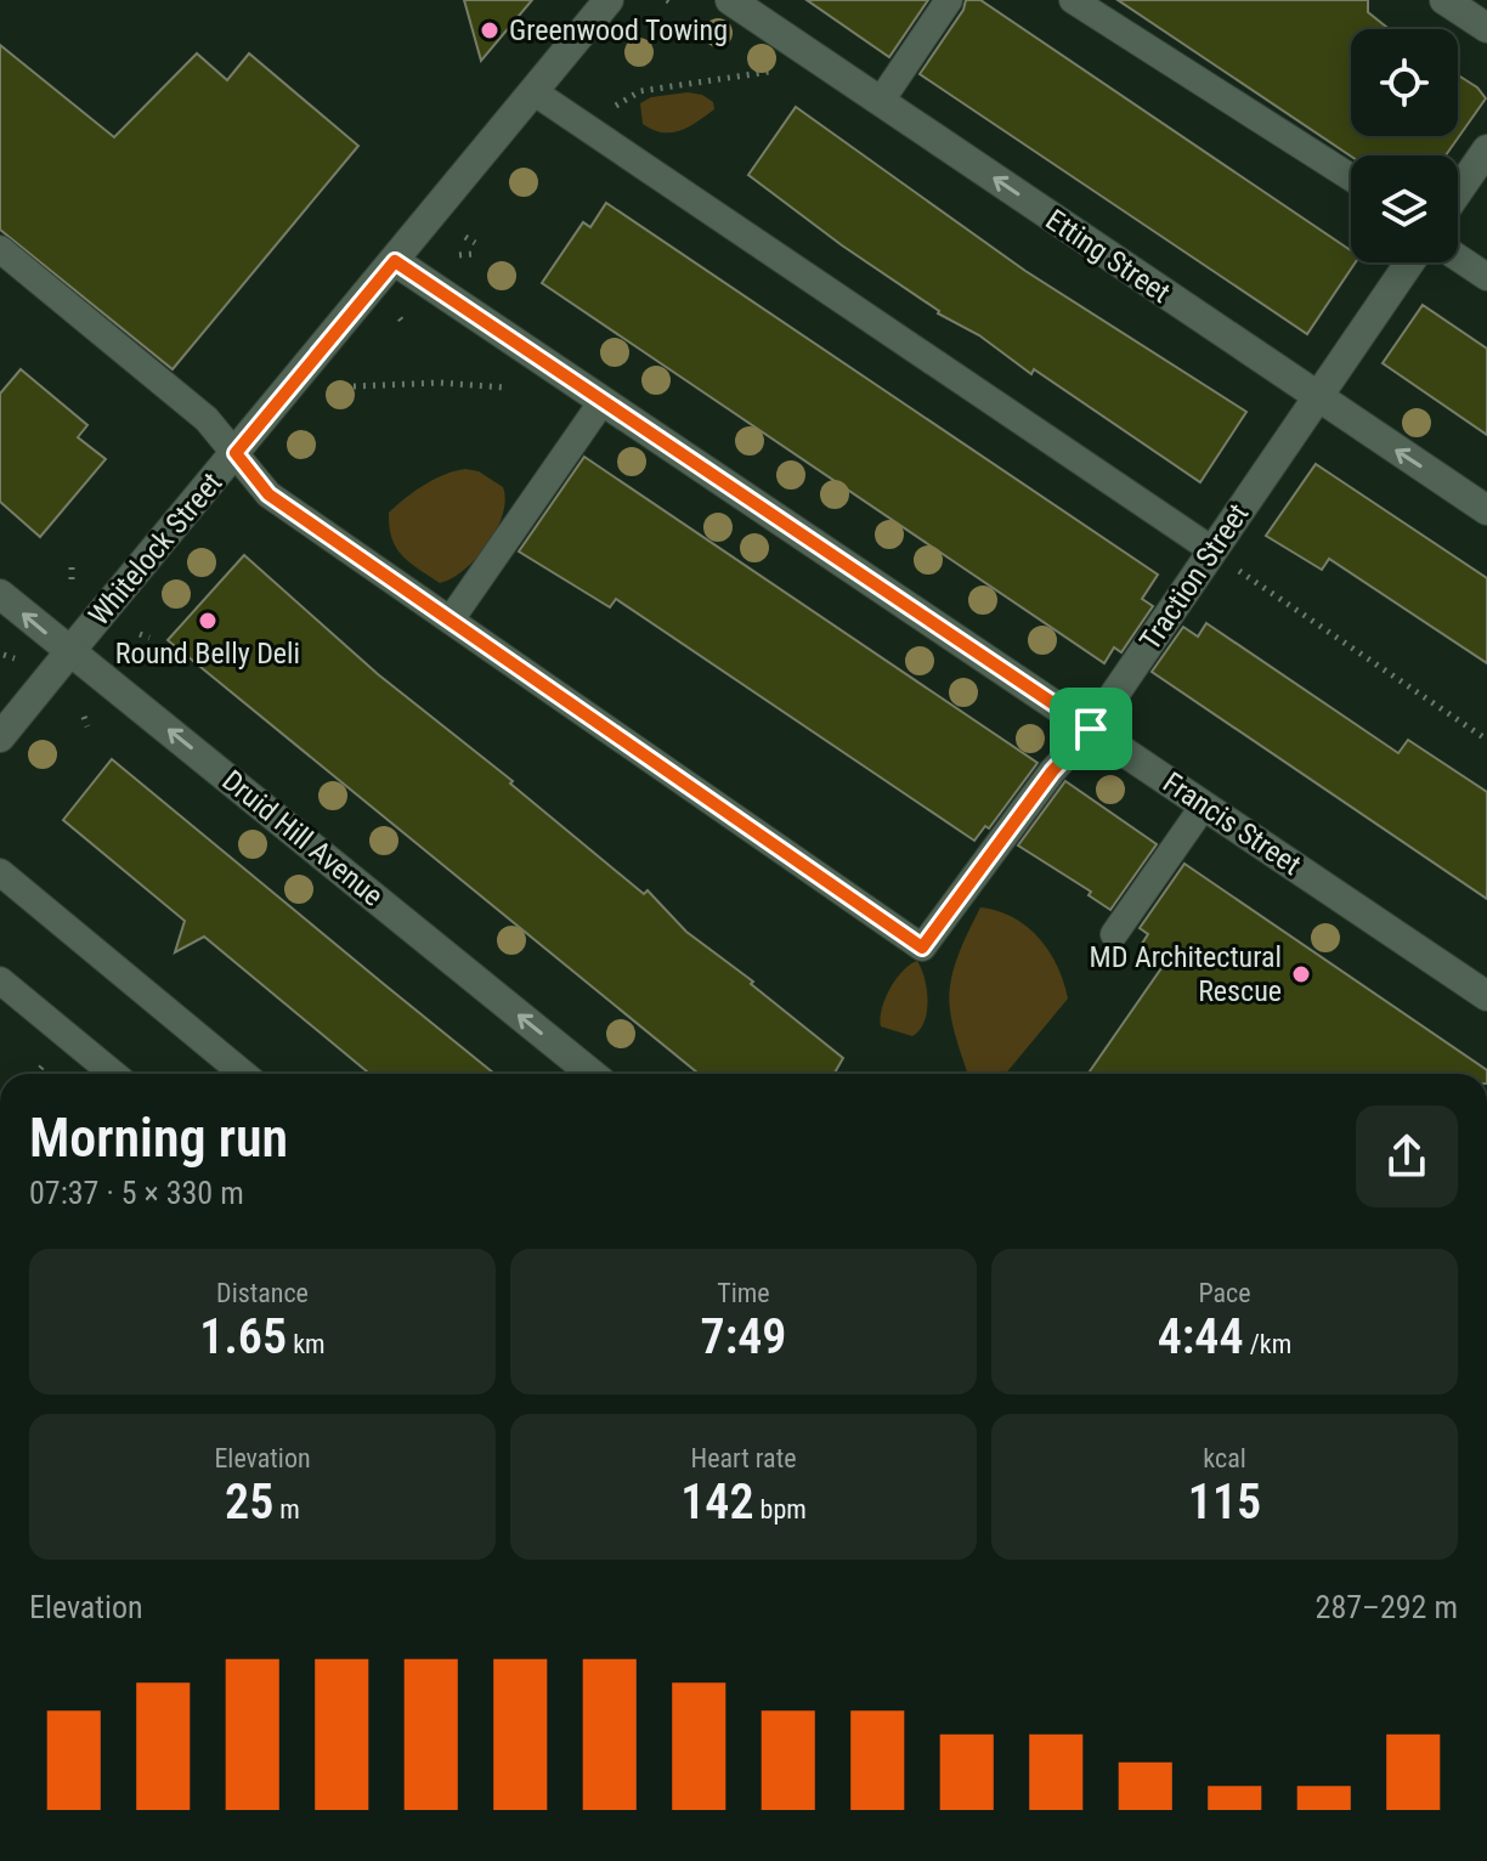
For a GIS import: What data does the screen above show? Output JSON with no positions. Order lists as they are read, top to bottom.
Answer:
{
  "streets": {
    "street": [
      "Etting Street",
      "Whitelock Street",
      "Traction Street",
      "Francis Street",
      "Druid Hill Avenue"
    ]
  },
  "crossings": [
    ["Etting Street", "Traction Street"],
    ["Whitelock Street", "Francis Street"],
    ["Whitelock Street", "Druid Hill Avenue"],
    ["Traction Street", "Francis Street"]
  ],
  "one_way": ["Etting Street", "Druid Hill Avenue"],
  "places": ["Greenwood Towing", "Round Belly Deli", "MD Architectural Rescue"],
  "page": {
    "heading": ["Morning run", "07:37 · 5 × 330 m"],
    "stats": [
      ["Distance", "1.65 km"],
      ["Time", "7:49"],
      ["Pace", "4:44 /km"],
      ["Elevation", "25 m"],
      ["Heart rate", "142 bpm"],
      ["kcal", "115"]
    ],
    "chart": ["Elevation", "287–292 m"]
  }
}
